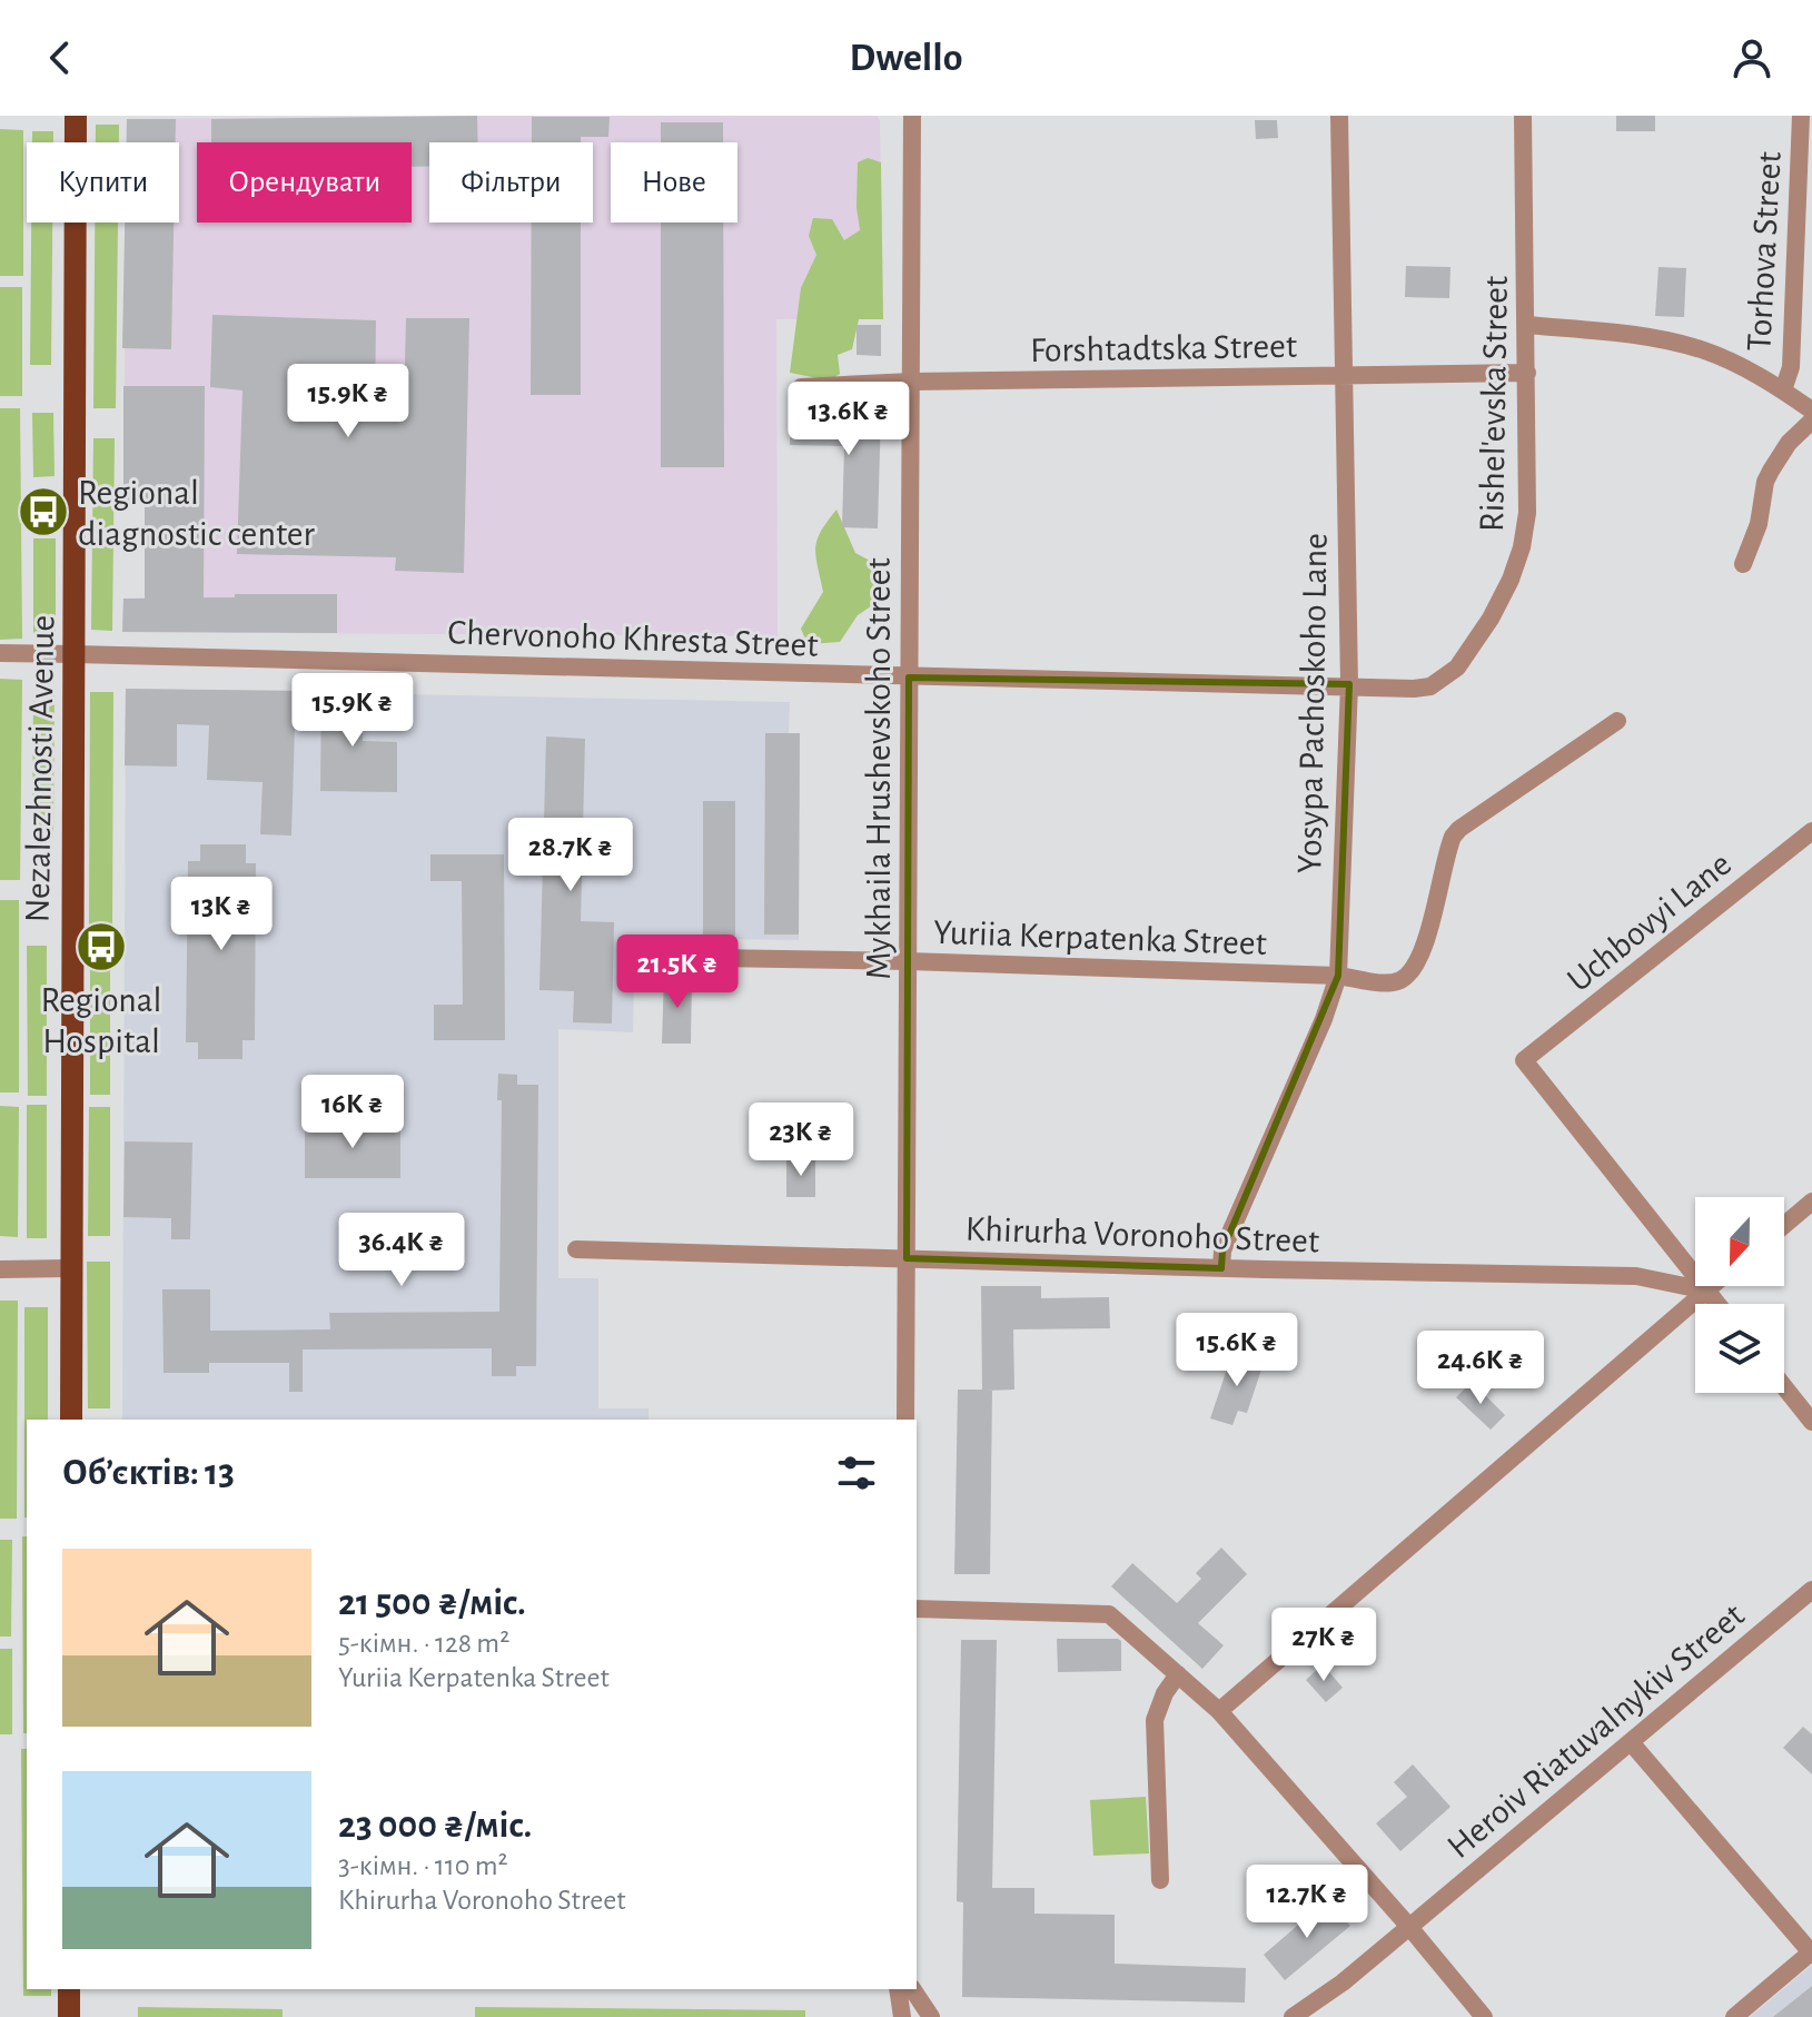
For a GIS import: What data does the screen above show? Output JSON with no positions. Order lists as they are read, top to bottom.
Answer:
{
  "streets": {
    "main road": ["Nezalezhnosti Avenue"],
    "street": [
      "Torhova Street",
      "Forshtadtska Street",
      "Rishel'evska Street",
      "Chervonoho Khresta Street",
      "Yosypa Pachoskoho Lane",
      "Mykhaila Hrushevskoho Street",
      "Uchbovyi Lane",
      "Yuriia Kerpatenka Street",
      "Khirurha Voronoho Street",
      "Heroiv Riatuvalnykiv Street"
    ]
  },
  "crossings": [
    ["Forshtadtska Street", "Rishel'evska Street"],
    ["Forshtadtska Street", "Yosypa Pachoskoho Lane"],
    ["Forshtadtska Street", "Mykhaila Hrushevskoho Street"],
    ["Rishel'evska Street", "Chervonoho Khresta Street"],
    ["Rishel'evska Street", "Yosypa Pachoskoho Lane"],
    ["Chervonoho Khresta Street", "Yosypa Pachoskoho Lane"],
    ["Chervonoho Khresta Street", "Nezalezhnosti Avenue"],
    ["Chervonoho Khresta Street", "Mykhaila Hrushevskoho Street"],
    ["Yosypa Pachoskoho Lane", "Yuriia Kerpatenka Street"],
    ["Yosypa Pachoskoho Lane", "Khirurha Voronoho Street"],
    ["Mykhaila Hrushevskoho Street", "Yuriia Kerpatenka Street"],
    ["Mykhaila Hrushevskoho Street", "Khirurha Voronoho Street"],
    ["Uchbovyi Lane", "Khirurha Voronoho Street"]
  ],
  "places": {
    "bus stop": ["Regional diagnostic center", "Regional Hospital"]
  },
  "north": "bottom",
  "page": {
    "header": "Dwello",
    "chip": [
      "Купити",
      "Орендувати",
      "Фільтри",
      "Нове"
    ],
    "price": [
      "15.9K ₴",
      "13.6K ₴",
      "15.9K ₴",
      "28.7K ₴",
      "13K ₴",
      "21.5K ₴",
      "16K ₴",
      "23K ₴",
      "36.4K ₴",
      "15.6K ₴",
      "24.6K ₴",
      "27K ₴",
      "12.7K ₴"
    ],
    "heading": "Об’єктів: 13",
    "list": [
      {
        "name": "21 500 ₴/міс.",
        "note": "5-кімн. · 128 m² · Yuriia Kerpatenka Street"
      },
      {
        "name": "23 000 ₴/міс.",
        "note": "3-кімн. · 110 m² · Khirurha Voronoho Street"
      }
    ]
  }
}
